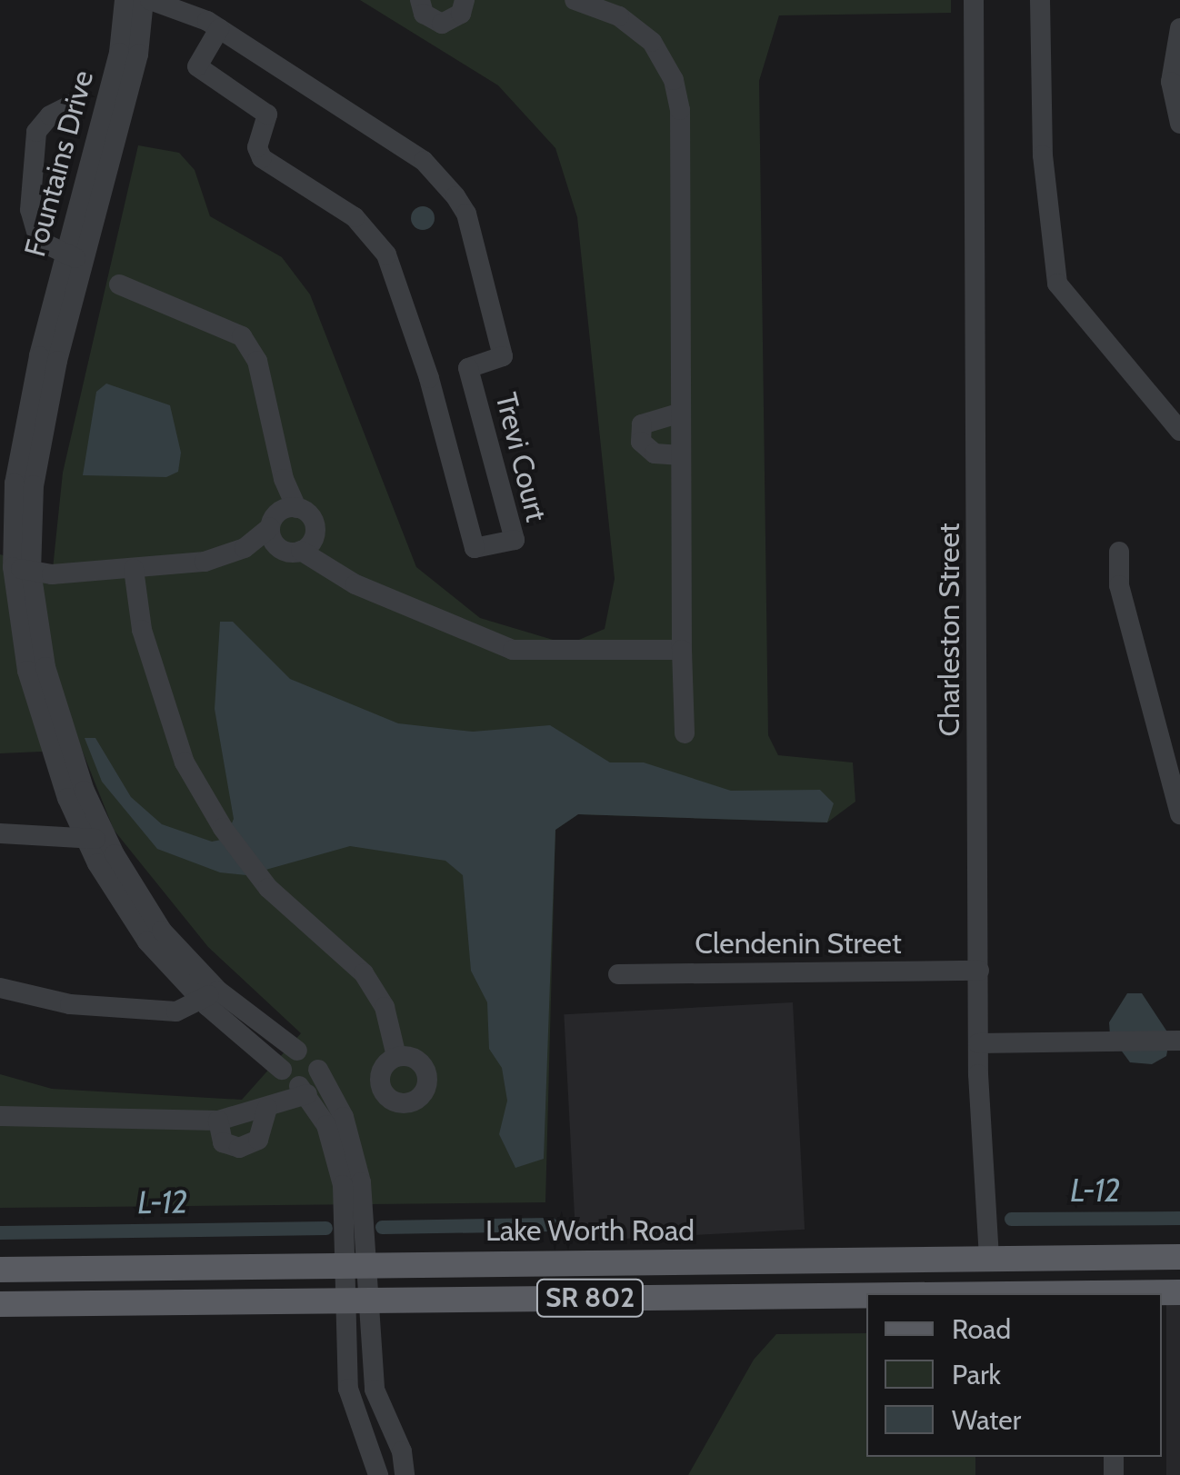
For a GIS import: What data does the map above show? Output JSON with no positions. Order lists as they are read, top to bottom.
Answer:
{
  "streets": {
    "main road": ["Lake Worth Road", "SR 802"],
    "street": [
      "Fountains Drive",
      "Trevi Court",
      "Charleston Street",
      "Clendenin Street"
    ]
  },
  "crossings": [
    ["Fountains Drive", "Trevi Court"],
    ["Charleston Street", "Clendenin Street"],
    ["Charleston Street", "Lake Worth Road"]
  ],
  "water": ["L-12"],
  "legend": ["Road", "Park", "Water"]
}
